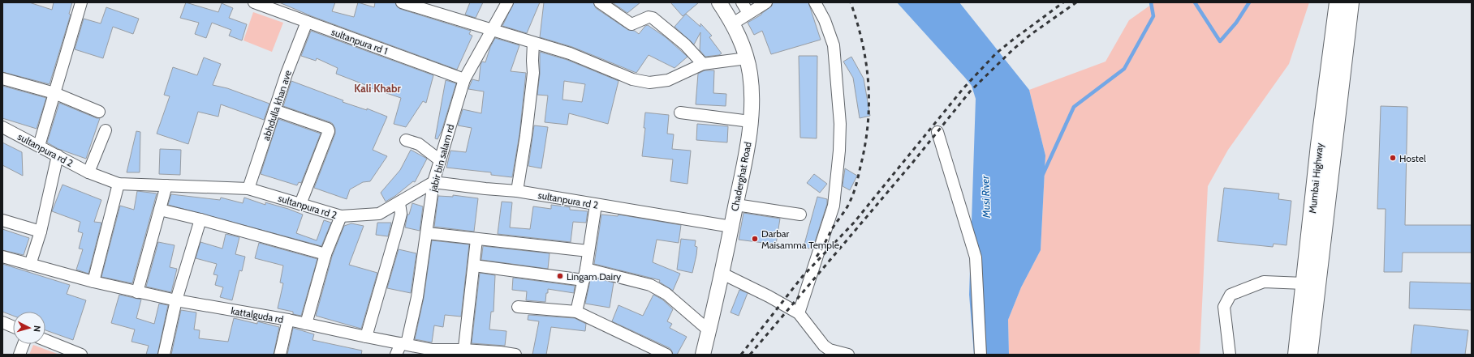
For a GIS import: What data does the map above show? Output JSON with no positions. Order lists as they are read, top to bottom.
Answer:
{
  "streets": {
    "highway": ["Mumbai Highway"],
    "main road": ["Chaderghat Road"],
    "street": [
      "sultanpura rd 1",
      "abhdulla khan ave",
      "sultanpura rd 2",
      "jabir bin salam rd",
      "kattalguda rd"
    ]
  },
  "crossings": [
    ["sultanpura rd 1", "abhdulla khan ave"],
    ["sultanpura rd 1", "jabir bin salam rd"],
    ["abhdulla khan ave", "sultanpura rd 2"],
    ["sultanpura rd 2", "jabir bin salam rd"],
    ["sultanpura rd 2", "Chaderghat Road"],
    ["jabir bin salam rd", "kattalguda rd"]
  ],
  "districts": ["Kali Khabr"],
  "water": ["Musi River"],
  "places": ["Hostel", "Darbar Maisamma Temple", "Lingam Dairy"],
  "north": "right"
}
